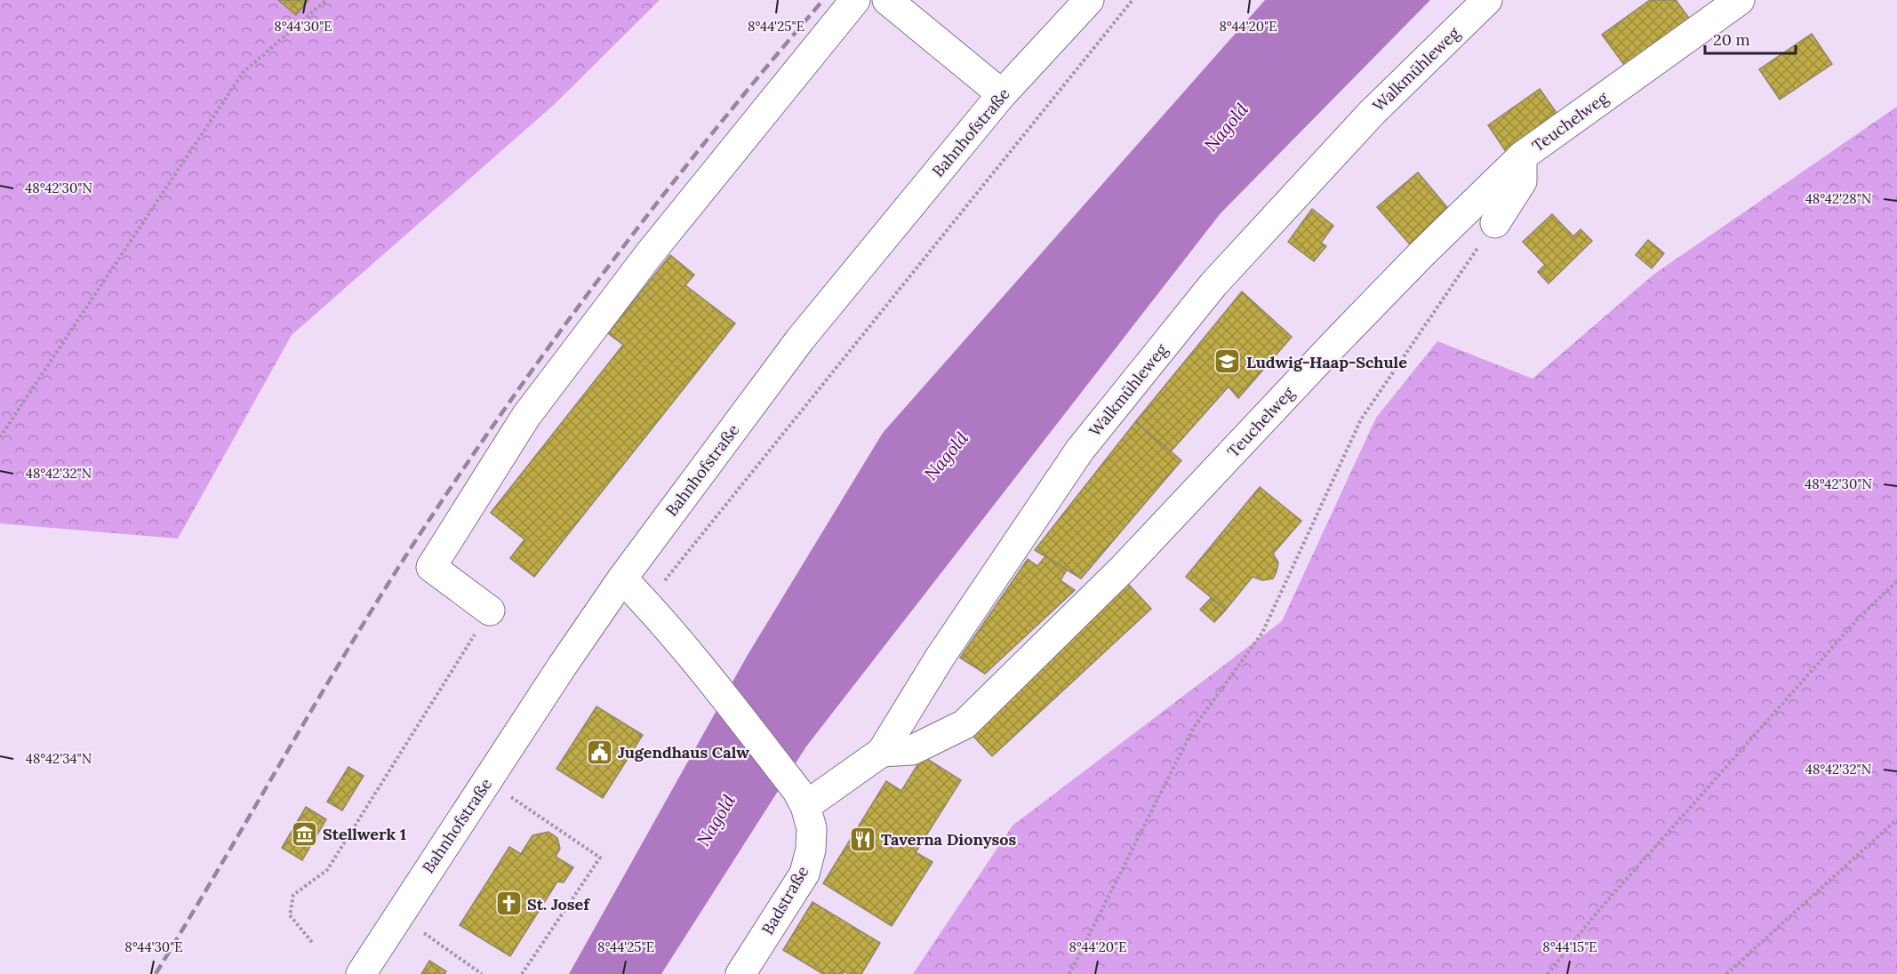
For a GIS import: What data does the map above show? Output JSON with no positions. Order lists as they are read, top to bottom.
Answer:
{
  "streets": {
    "street": [
      "Walkmühleweg",
      "Teuchelweg",
      "Bahnhofstraße",
      "Badstraße"
    ]
  },
  "crossings": [
    ["Walkmühleweg", "Teuchelweg"],
    ["Walkmühleweg", "Badstraße"]
  ],
  "water": ["Nagold"],
  "places": {
    "school or university": ["Ludwig-Haap-Schule"],
    "public building": ["Jugendhaus Calw"],
    "museum": ["Stellwerk 1"],
    "restaurant": ["Taverna Dionysos"],
    "church": ["St. Josef"]
  },
  "scale_bar": "20 m",
  "coordinates": [
    "8°44'30\"E",
    "8°44'25\"E",
    "8°44'20\"E",
    "48°42'30\"N",
    "48°42'28\"N",
    "48°42'32\"N",
    "48°42'34\"N",
    "8°44'15\"E"
  ]
}
